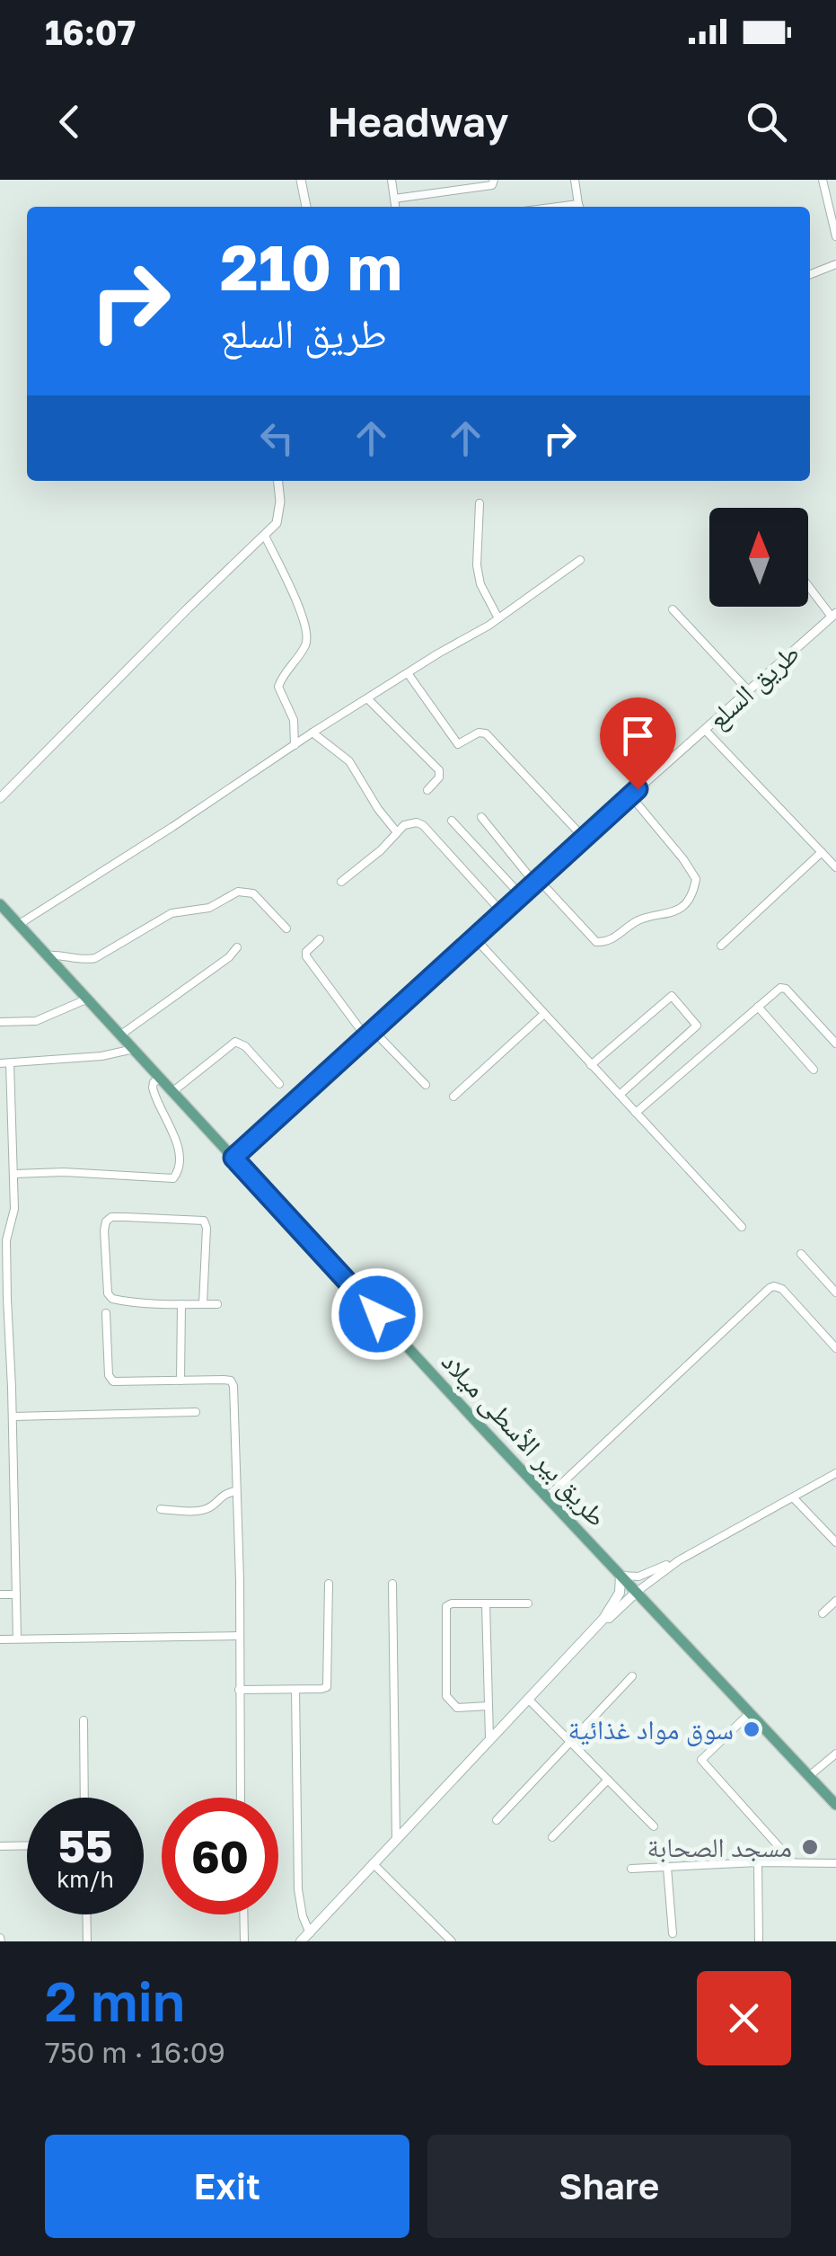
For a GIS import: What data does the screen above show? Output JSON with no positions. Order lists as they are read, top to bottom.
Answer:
{
  "streets": {
    "main road": ["طريق بير الأسطى ميلاد"],
    "street": ["طريق السلع"]
  },
  "crossings": [
    ["طريق السلع", "طريق بير الأسطى ميلاد"]
  ],
  "places": ["سوق مواد غذائية", "مسجد الصحابة"],
  "north": "top",
  "page": {
    "status": "16:07",
    "header": "Headway",
    "turn": ["210 m", "طريق السلع"],
    "speed": "55 km/h",
    "limit": "60",
    "heading": ["2 min", "750 m · 16:09"],
    "buttons": ["Exit", "Share"]
  }
}
